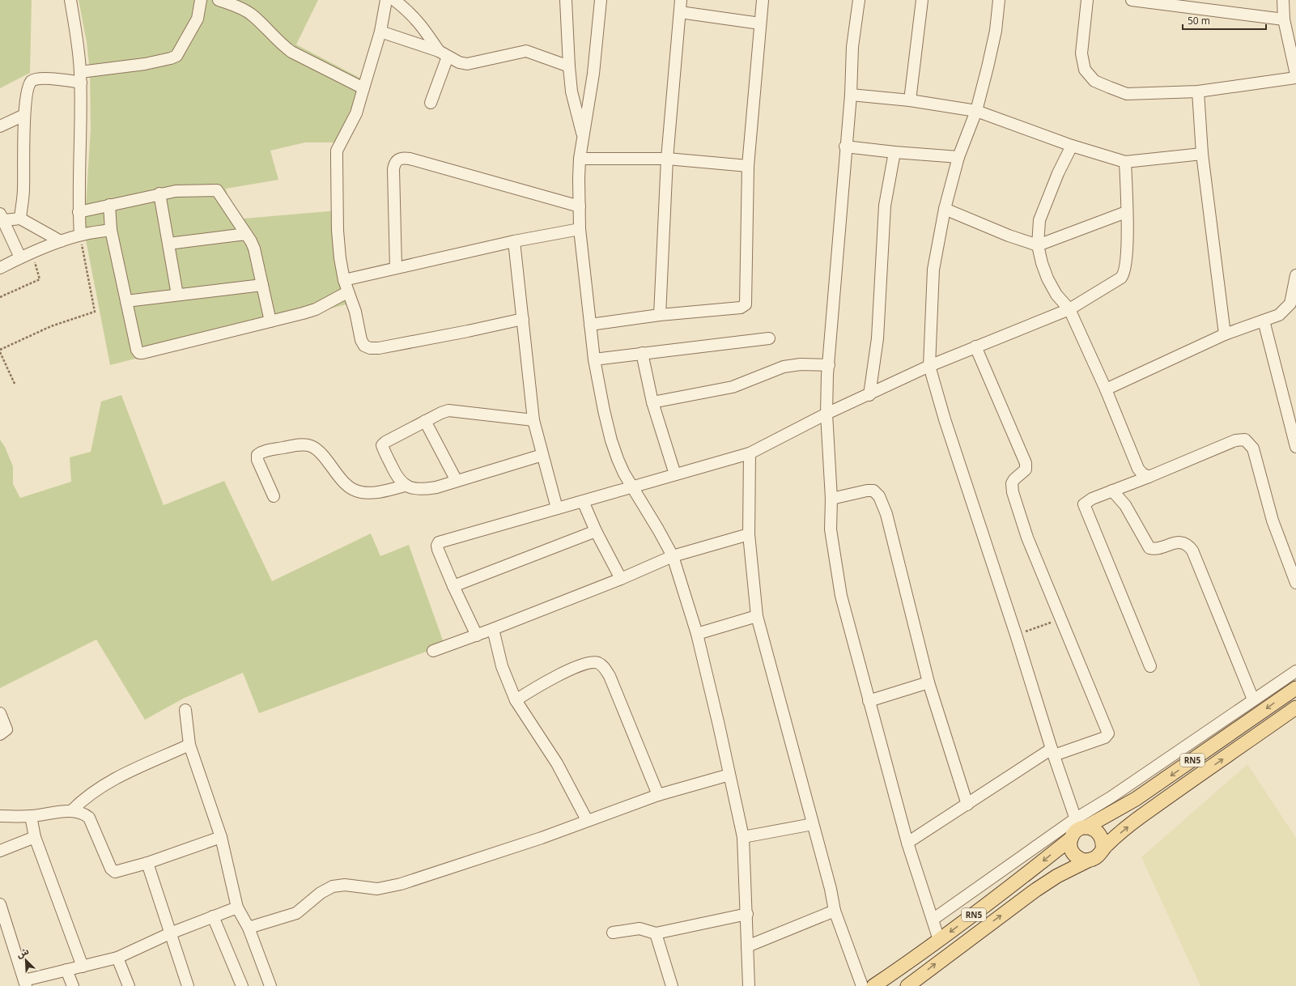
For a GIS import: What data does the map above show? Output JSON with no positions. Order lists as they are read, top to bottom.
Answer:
{
  "streets": {
    "main road": ["RN5"]
  },
  "scale_bar": "50 m",
  "north": "top left"
}
